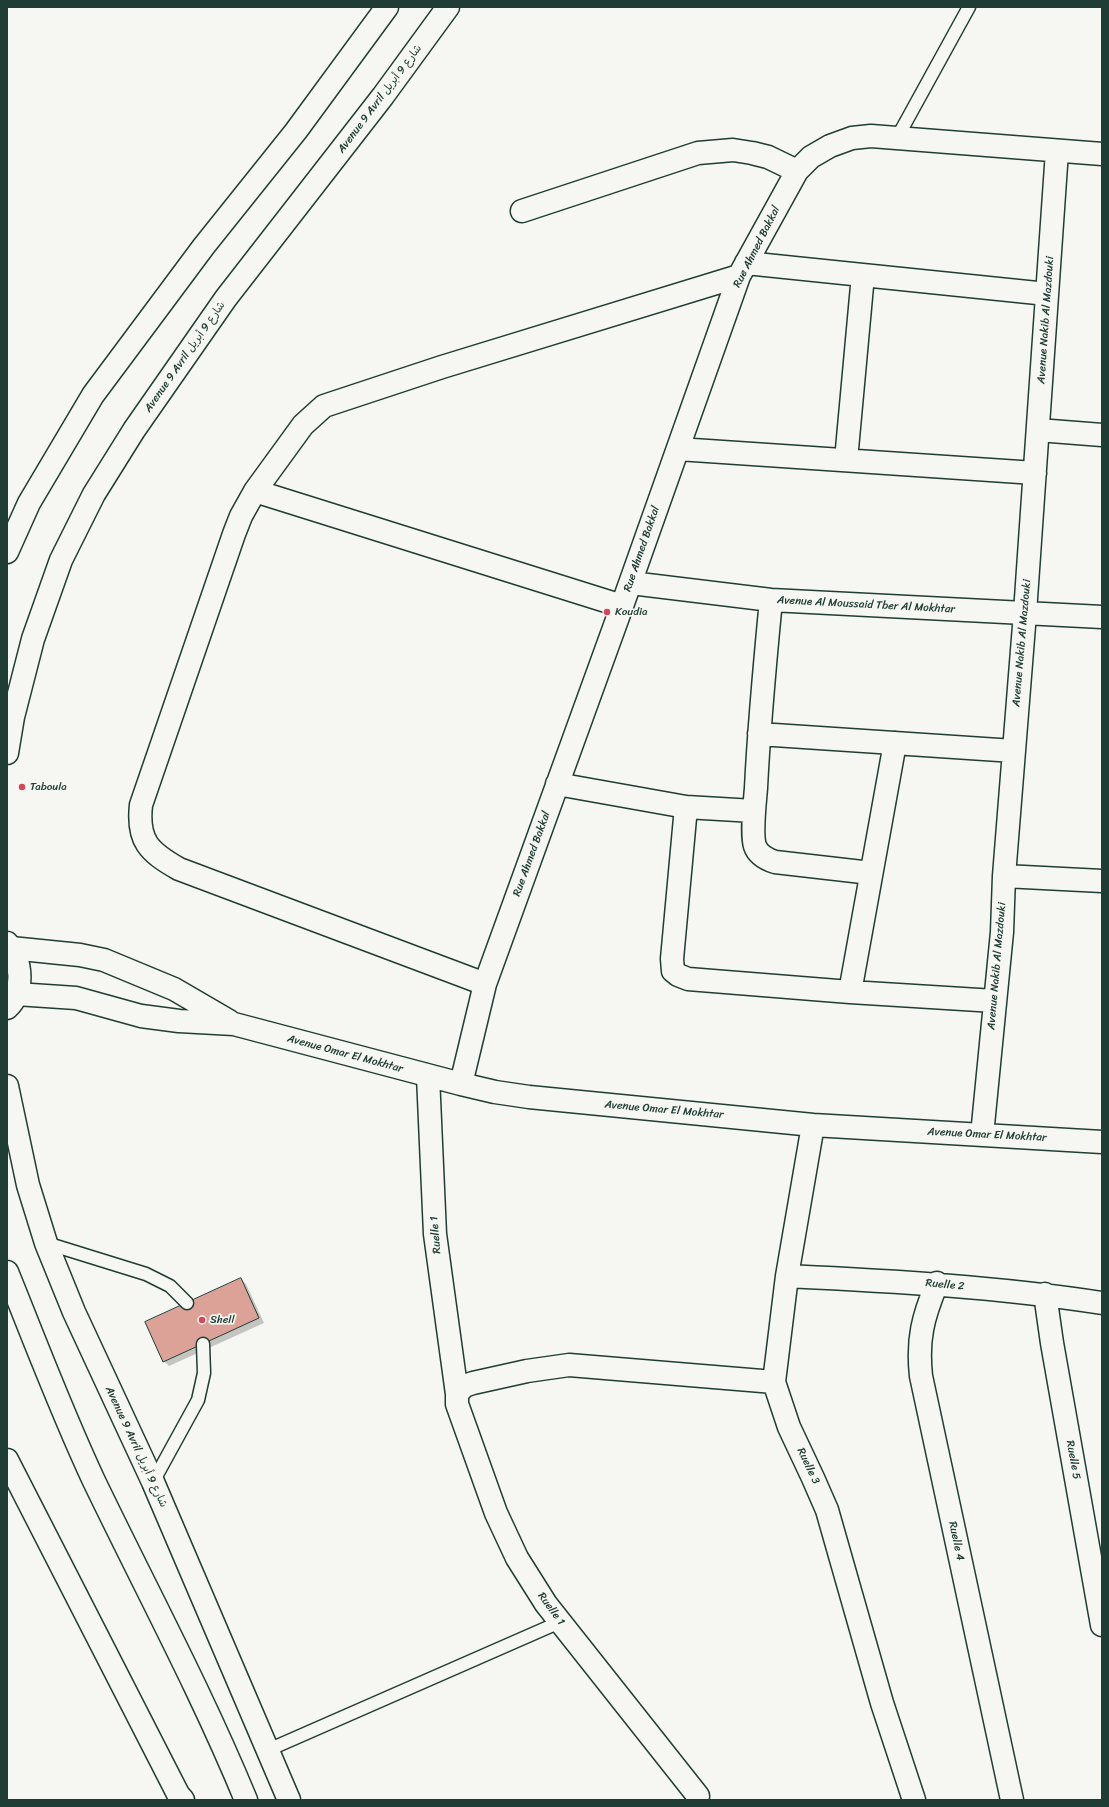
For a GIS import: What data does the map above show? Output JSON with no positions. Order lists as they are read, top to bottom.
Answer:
{
  "streets": {
    "main road": [
      "Avenue 9 Avril شارع 9 أبريل",
      "Rue Ahmed Bakkal",
      "Avenue Nakib Al Mazdouki",
      "Avenue Al Moussaid Tber Al Mokhtar",
      "Avenue Omar El Mokhtar",
      "Ruelle 1",
      "Ruelle 2",
      "Ruelle 5",
      "Ruelle 3",
      "Ruelle 4"
    ]
  },
  "crossings": [
    ["Rue Ahmed Bakkal", "Avenue Nakib Al Mazdouki"],
    ["Rue Ahmed Bakkal", "Avenue Al Moussaid Tber Al Mokhtar"],
    ["Rue Ahmed Bakkal", "Avenue Omar El Mokhtar"],
    ["Avenue Nakib Al Mazdouki", "Avenue Al Moussaid Tber Al Mokhtar"],
    ["Avenue Nakib Al Mazdouki", "Avenue Omar El Mokhtar"],
    ["Avenue Omar El Mokhtar", "Ruelle 1"],
    ["Avenue Omar El Mokhtar", "Ruelle 3"],
    ["Ruelle 2", "Ruelle 5"],
    ["Ruelle 2", "Ruelle 3"],
    ["Ruelle 2", "Ruelle 4"]
  ],
  "places": ["Koudia", "Taboula", "Shell"]
}
